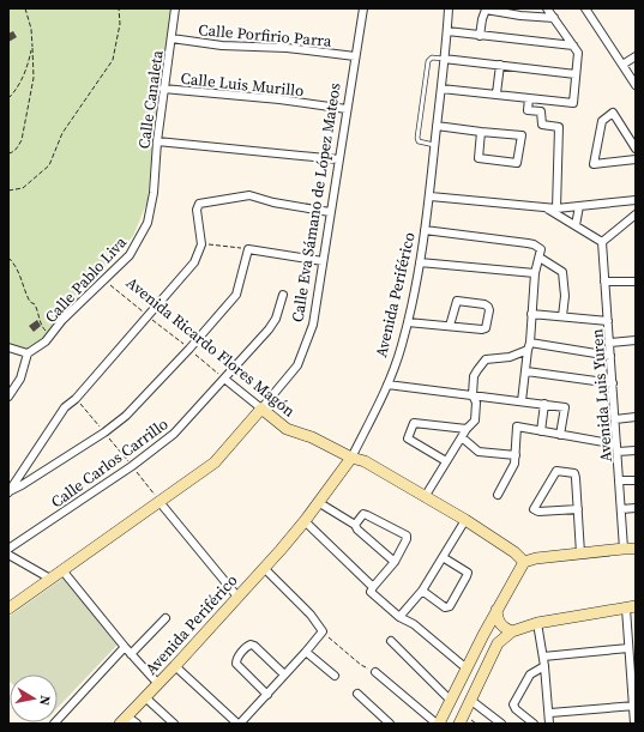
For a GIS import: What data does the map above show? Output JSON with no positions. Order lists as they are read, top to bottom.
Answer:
{
  "streets": {
    "street": [
      "Calle Porfirio Parra",
      "Calle Luis Murillo",
      "Calle Canaleta",
      "Calle Eva Sámano de López Mateos",
      "Calle Pablo Liva",
      "Avenida Periférico",
      "Avenida Ricardo Flores Magón",
      "Avenida Luis Yuren",
      "Calle Carlos Carrillo"
    ]
  },
  "crossings": [
    ["Calle Porfirio Parra", "Calle Canaleta"],
    ["Calle Porfirio Parra", "Calle Eva Sámano de López Mateos"],
    ["Calle Luis Murillo", "Calle Canaleta"],
    ["Calle Luis Murillo", "Calle Eva Sámano de López Mateos"],
    ["Calle Canaleta", "Calle Pablo Liva"],
    ["Calle Eva Sámano de López Mateos", "Avenida Ricardo Flores Magón"],
    ["Calle Pablo Liva", "Avenida Ricardo Flores Magón"],
    ["Avenida Periférico", "Avenida Ricardo Flores Magón"],
    ["Avenida Ricardo Flores Magón", "Calle Carlos Carrillo"]
  ],
  "north": "right"
}
